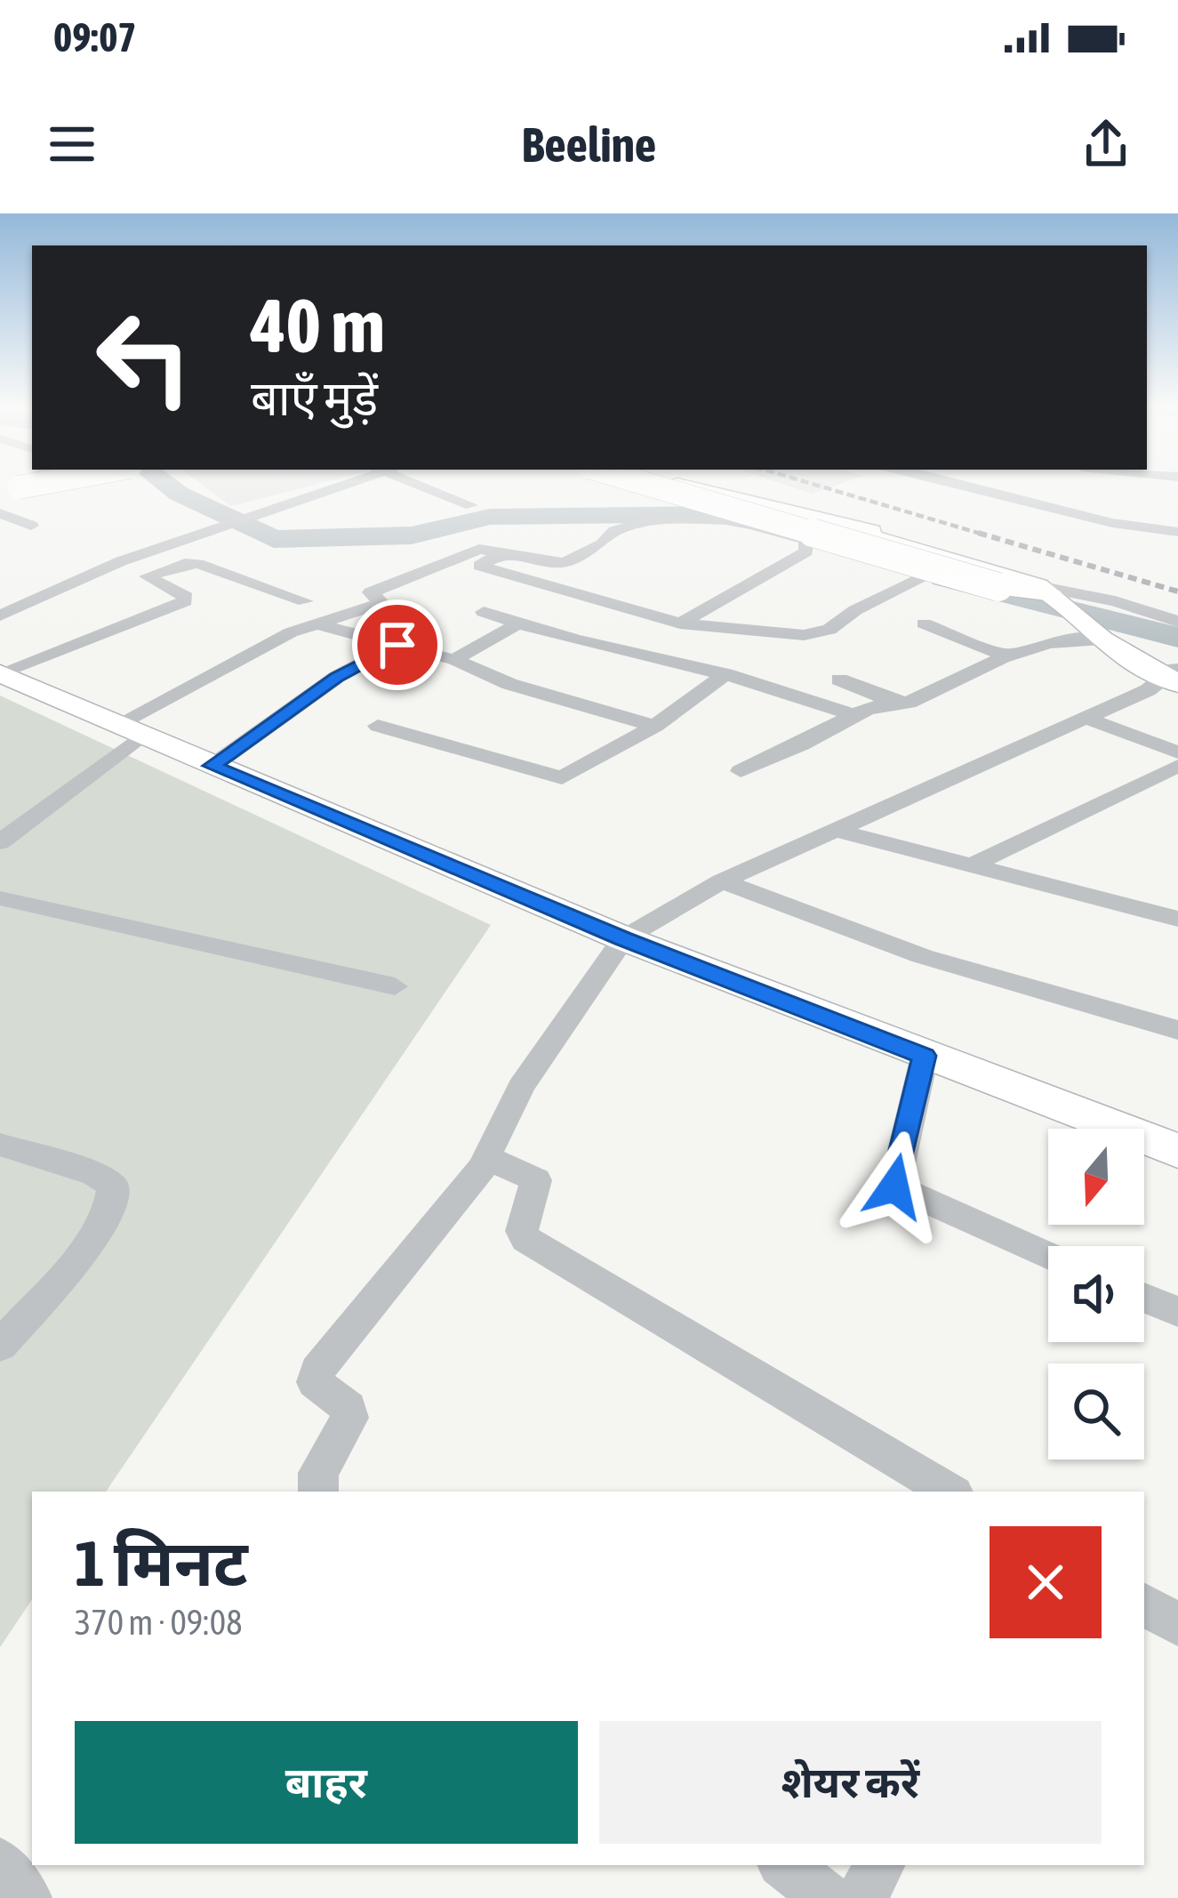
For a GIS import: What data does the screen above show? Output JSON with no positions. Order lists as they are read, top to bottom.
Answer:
{
  "north": "bottom",
  "page": {
    "status": "09:07",
    "header": "Beeline",
    "turn": ["40 m", "बाएँ मुड़ें"],
    "heading": ["1 मिनट", "370 m · 09:08"],
    "buttons": ["बाहर", "शेयर करें"]
  }
}
